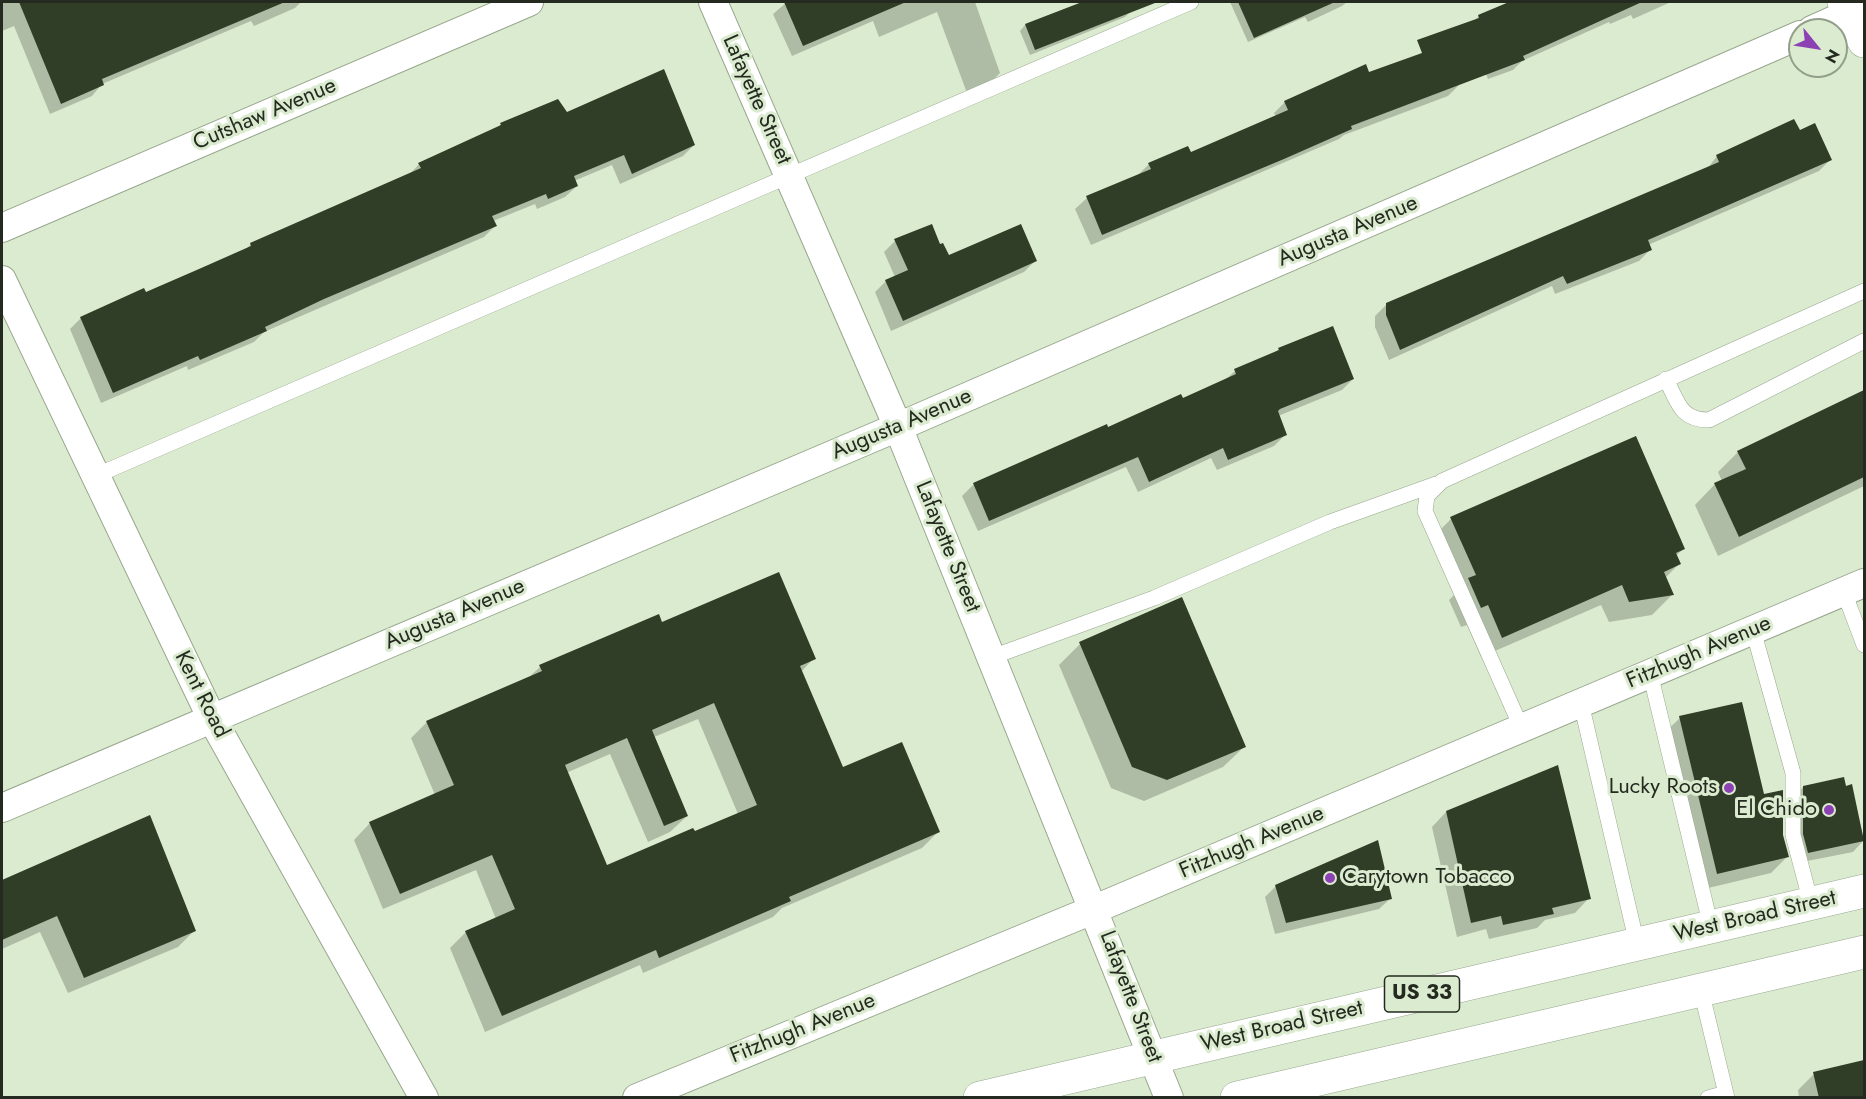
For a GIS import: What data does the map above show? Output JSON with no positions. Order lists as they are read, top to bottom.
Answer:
{
  "streets": {
    "main road": ["West Broad Street", "US 33"],
    "street": [
      "Lafayette Street",
      "Cutshaw Avenue",
      "Augusta Avenue",
      "Fitzhugh Avenue",
      "Kent Road"
    ]
  },
  "crossings": [
    ["Lafayette Street", "Augusta Avenue"],
    ["Lafayette Street", "Fitzhugh Avenue"],
    ["Lafayette Street", "West Broad Street"],
    ["Augusta Avenue", "Kent Road"]
  ],
  "places": ["Lucky Roots", "El Chido", "Carytown Tobacco"],
  "north": "bottom right"
}
